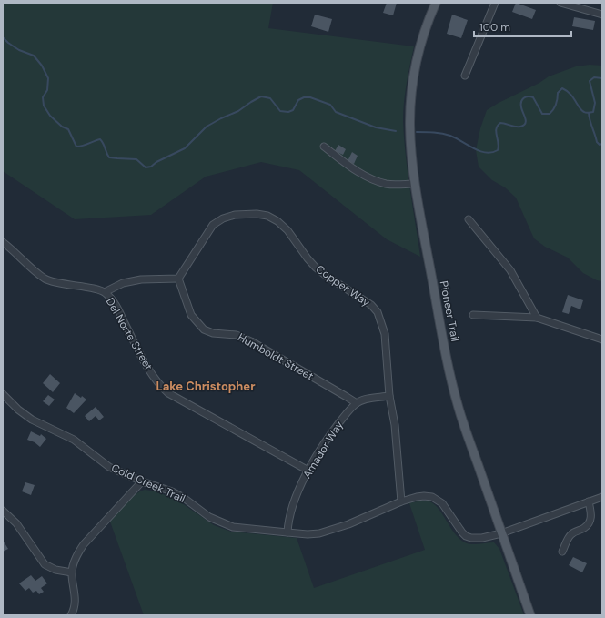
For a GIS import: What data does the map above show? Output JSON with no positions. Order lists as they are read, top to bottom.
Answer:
{
  "streets": {
    "main road": ["Pioneer Trail"],
    "street": [
      "Copper Way",
      "Del Norte Street",
      "Humboldt Street",
      "Amador Way",
      "Cold Creek Trail"
    ]
  },
  "crossings": [
    ["Copper Way", "Humboldt Street"],
    ["Copper Way", "Cold Creek Trail"],
    ["Pioneer Trail", "Cold Creek Trail"],
    ["Del Norte Street", "Amador Way"],
    ["Humboldt Street", "Amador Way"],
    ["Amador Way", "Cold Creek Trail"]
  ],
  "districts": ["Lake Christopher"],
  "scale_bar": "100 m"
}
